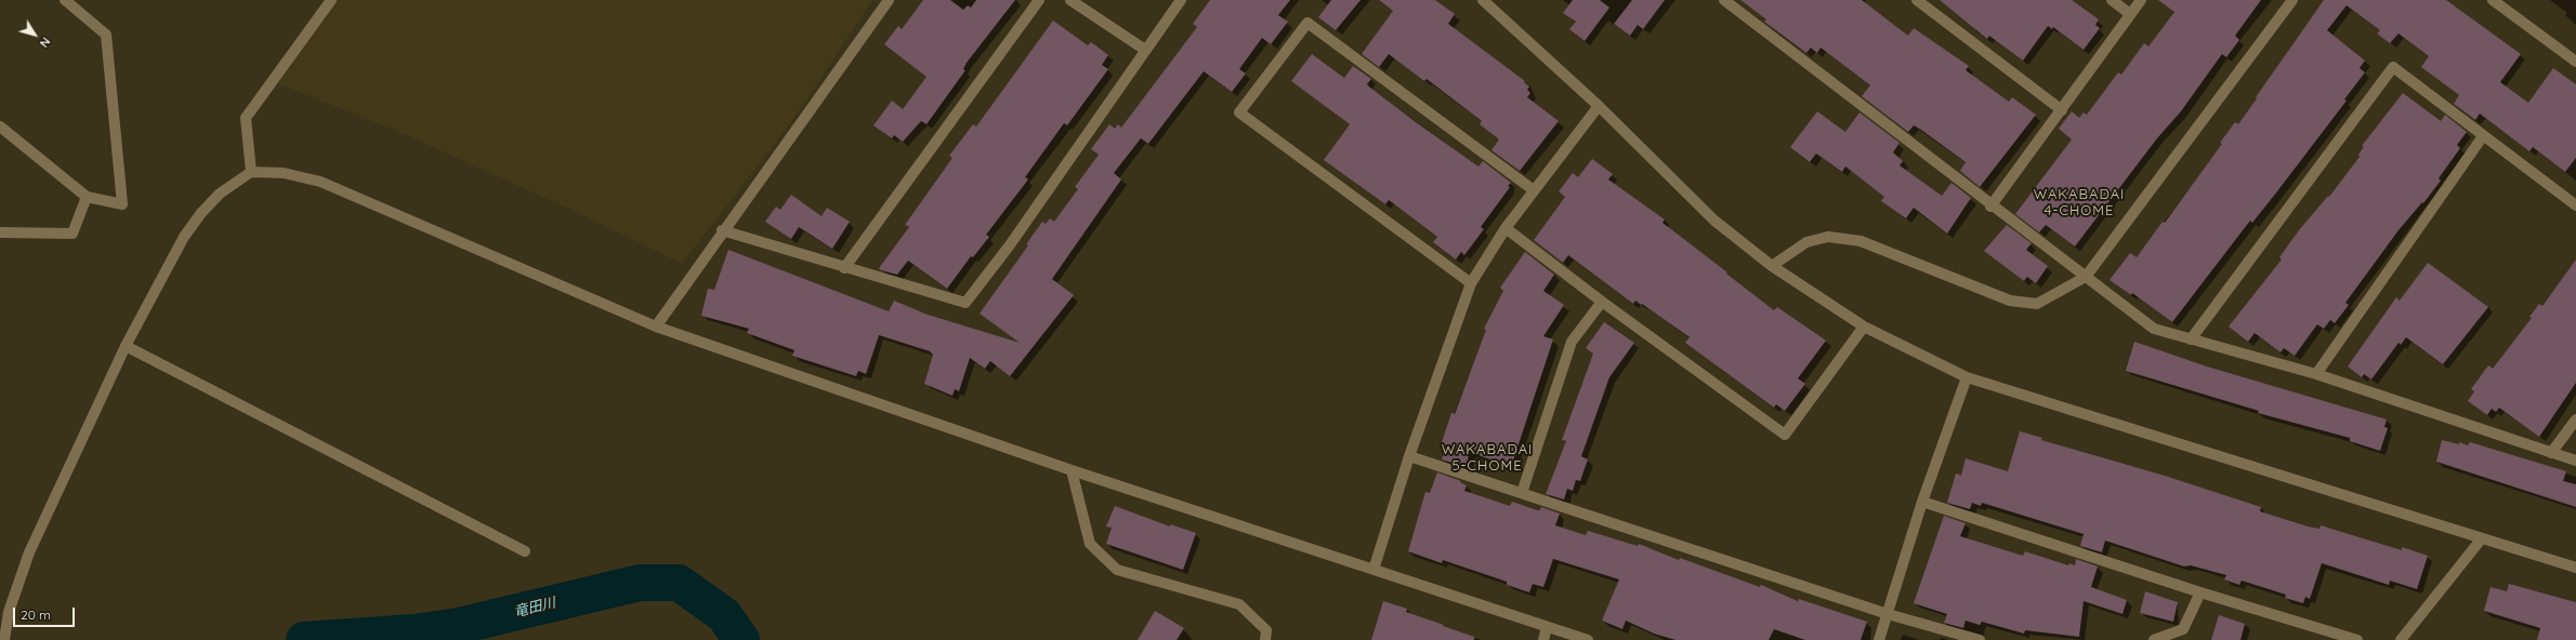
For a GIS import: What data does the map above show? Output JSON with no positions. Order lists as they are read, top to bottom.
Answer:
{
  "districts": ["WAKABADAI 4-CHOME", "WAKABADAI 5-CHOME"],
  "water": ["竜田川"],
  "scale_bar": "20 m",
  "north": "bottom right"
}
